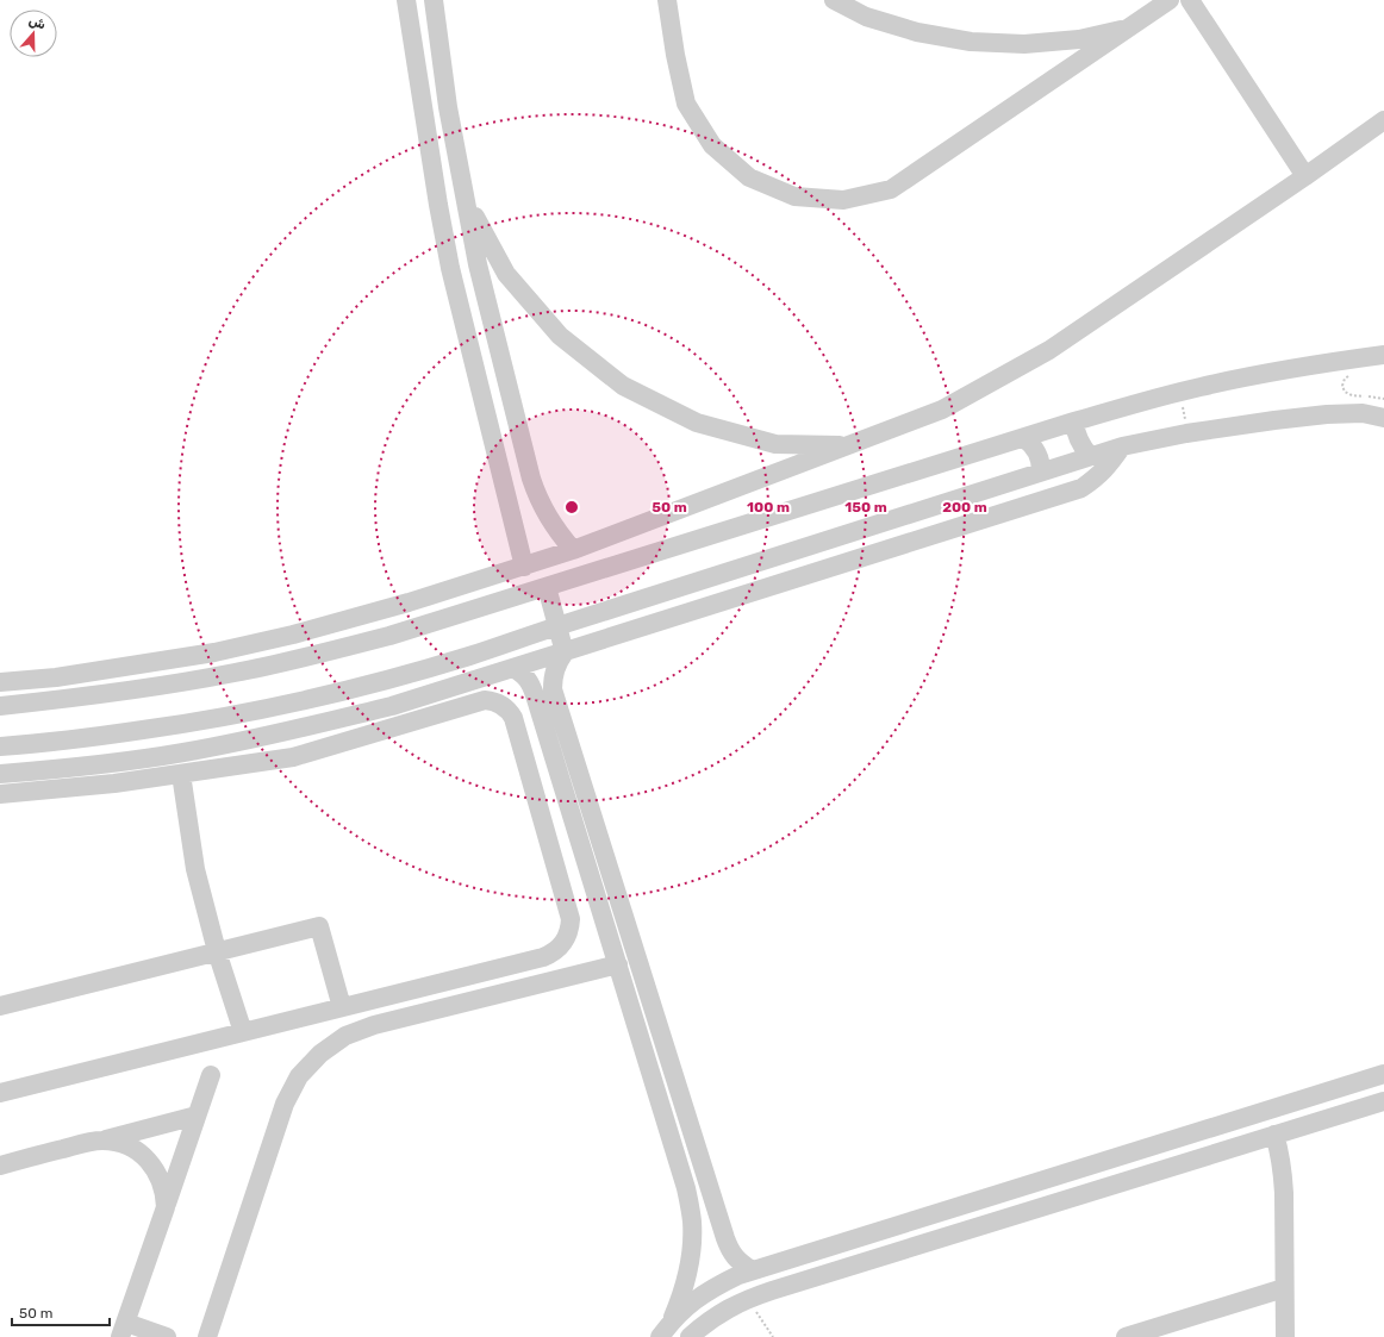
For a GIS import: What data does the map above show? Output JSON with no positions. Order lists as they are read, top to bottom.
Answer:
{
  "scale_bar": "50 m",
  "north": "top",
  "rings": [
    "50 m",
    "100 m",
    "150 m",
    "200 m"
  ]
}
